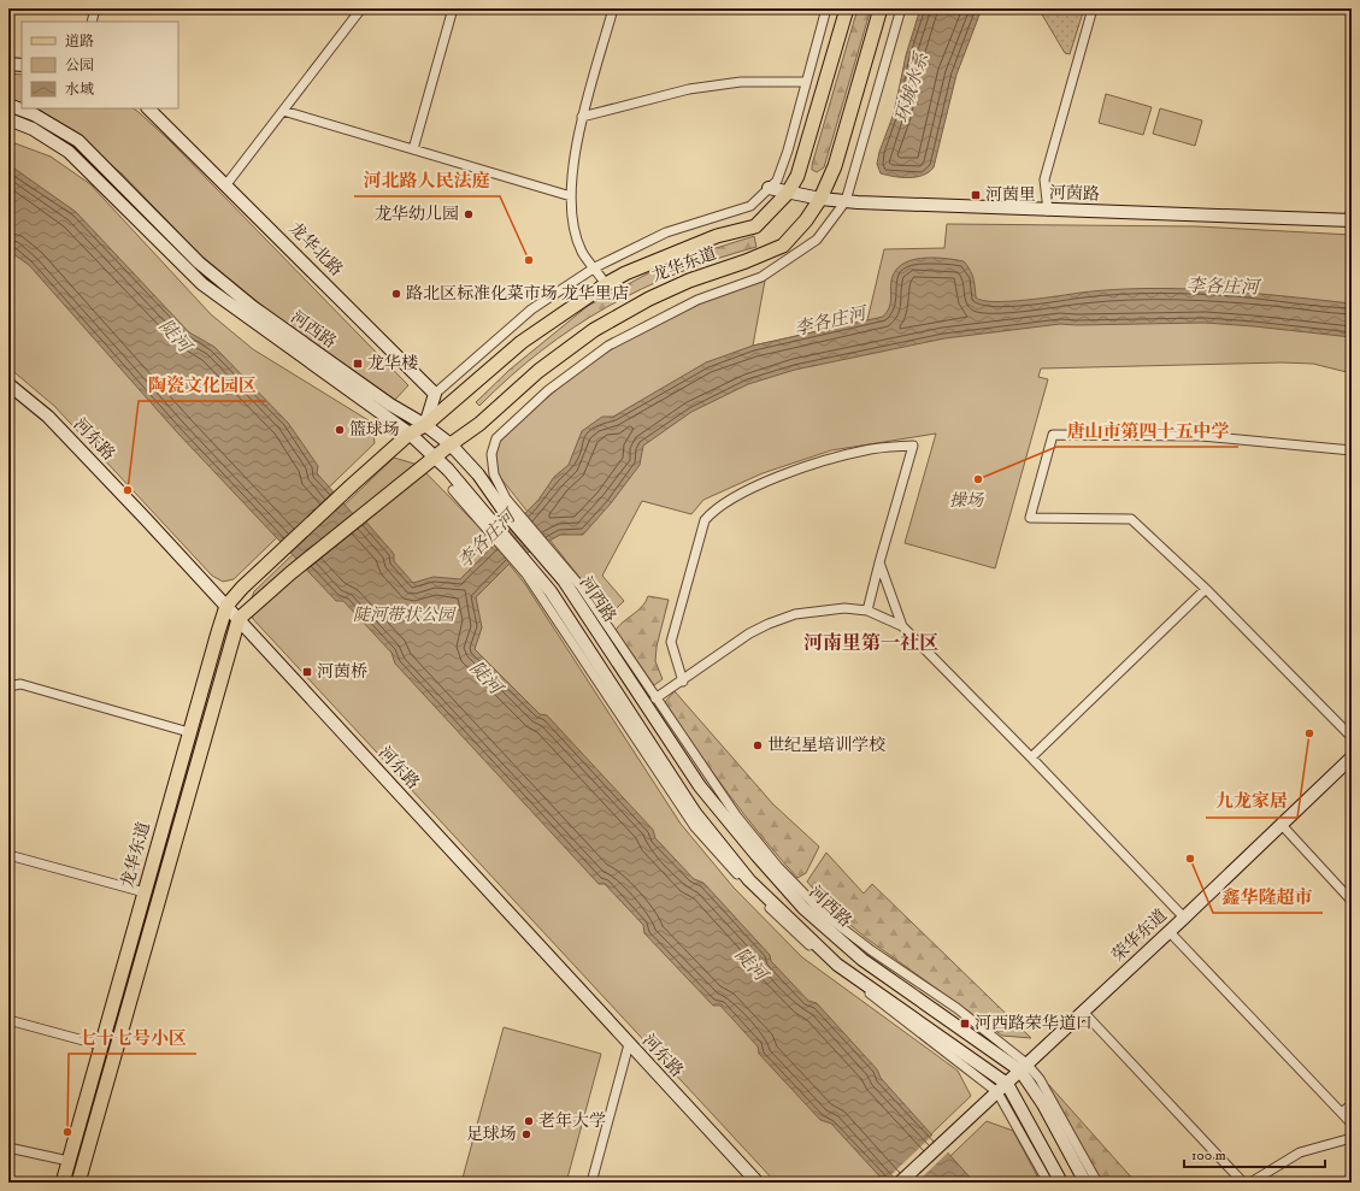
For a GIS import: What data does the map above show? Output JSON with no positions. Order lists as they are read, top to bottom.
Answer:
{
  "streets": {
    "main road": [
      "河茵路",
      "龙华北路",
      "龙华东道",
      "河西路",
      "河东路",
      "荣华东道"
    ]
  },
  "crossings": [
    ["河茵路", "龙华东道"],
    ["龙华东道", "河西路"],
    ["龙华东道", "河东路"],
    ["河西路", "荣华东道"]
  ],
  "districts": ["河南里第一社区"],
  "water": ["环城水系", "李各庄河", "陡河"],
  "parks": ["操场", "陡河带状公园"],
  "places": {
    "transit": [
      "河茵里",
      "龙华楼",
      "河茵桥",
      "河西路荣华道口"
    ],
    "other": [
      "龙华幼儿园",
      "河北路人民法庭",
      "路北区标准化菜市场 龙华里店",
      "篮球场",
      "唐山市第四十五中学",
      "陶瓷文化园区",
      "九龙家居",
      "世纪星培训学校",
      "鑫华隆超市",
      "老年大学",
      "七十七号小区",
      "足球场"
    ]
  },
  "legend": ["道路", "公园", "水域"],
  "scale_bar": "100 m"
}
